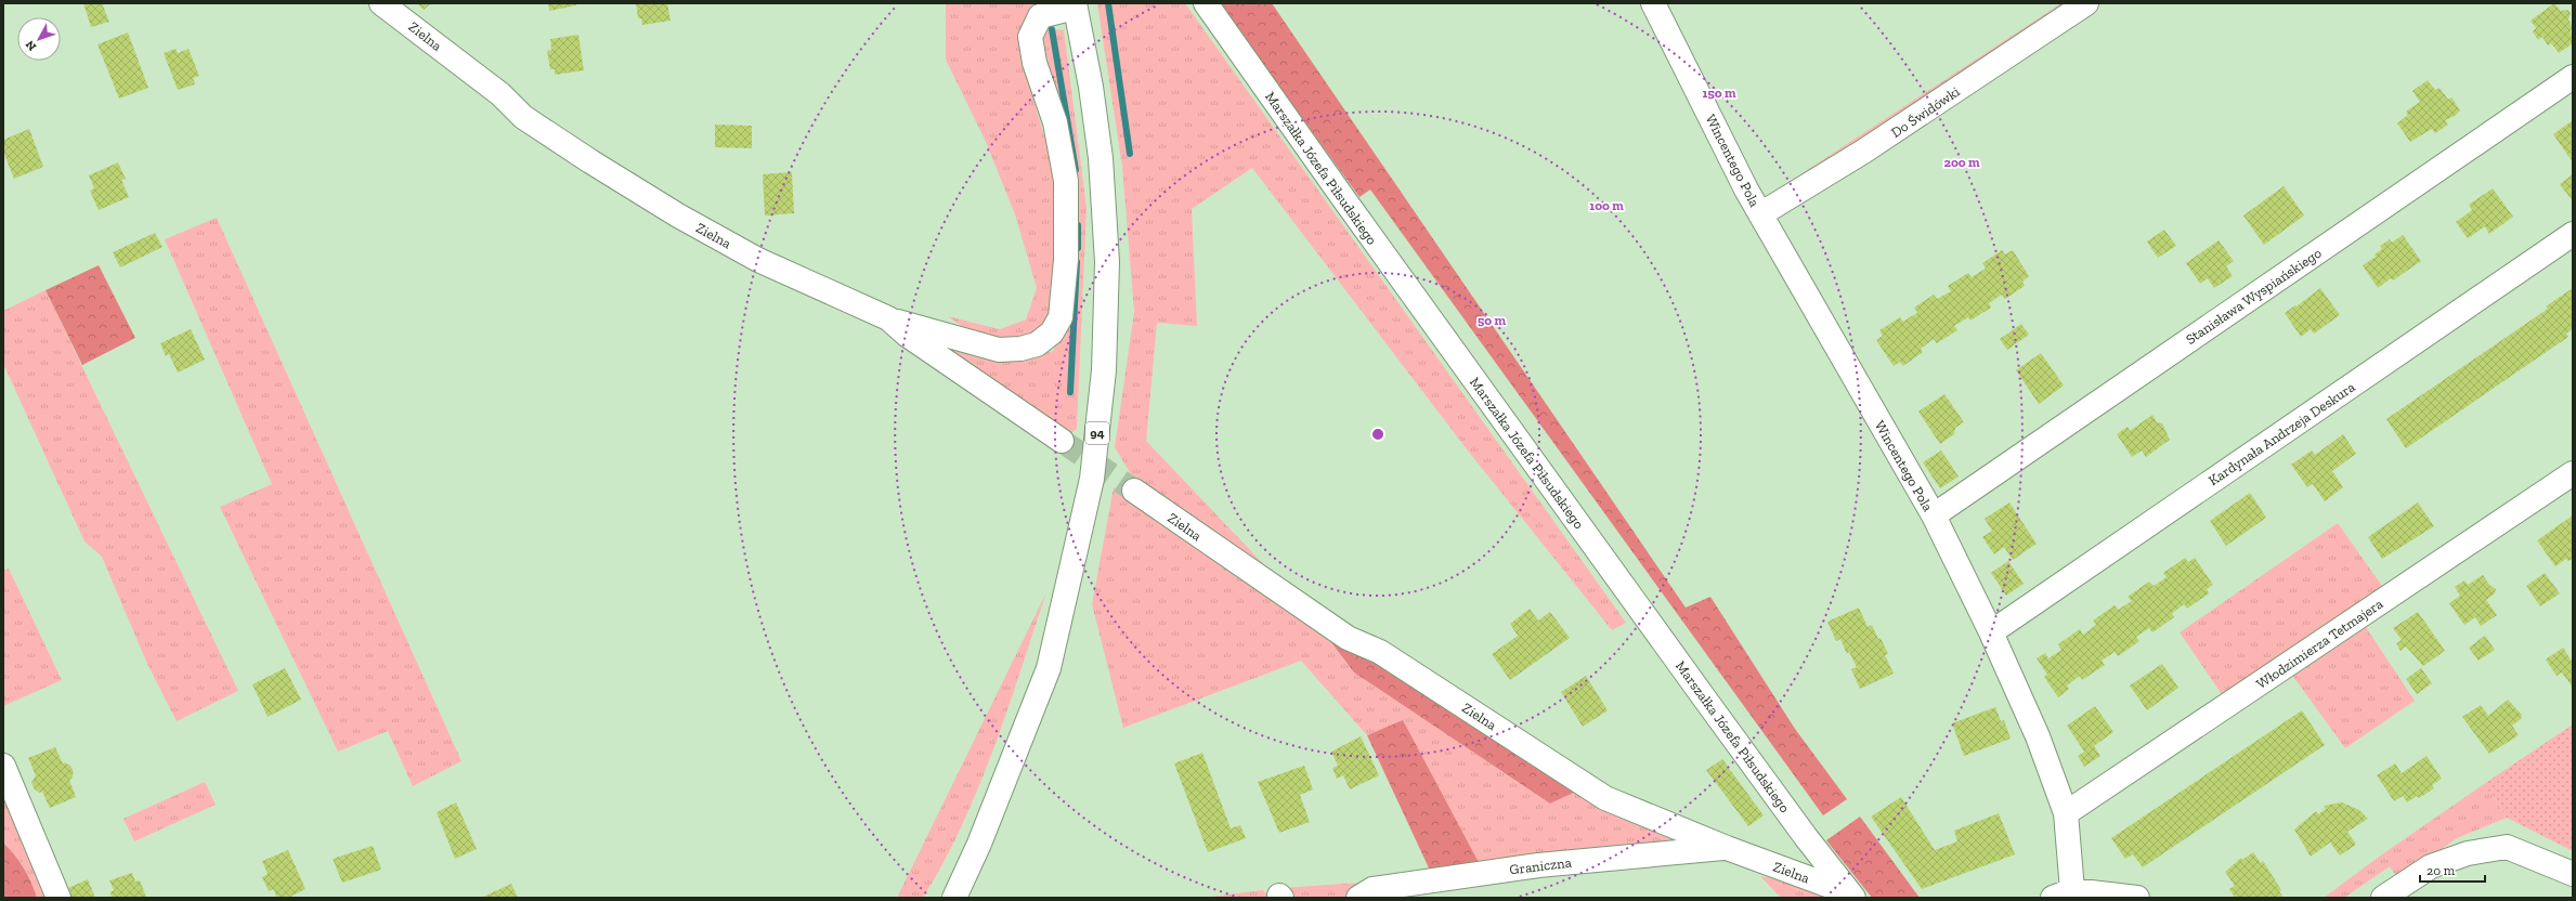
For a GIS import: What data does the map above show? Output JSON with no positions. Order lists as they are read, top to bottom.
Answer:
{
  "streets": {
    "street": [
      "Zielna",
      "Do Świdówki",
      "Wincentego Pola",
      "Marszałka Józefa Piłsudskiego",
      "Stanisława Wyspiańskiego",
      "94",
      "Kardynała Andrzeja Deskura",
      "Włodzimierza Tetmajera",
      "Graniczna"
    ]
  },
  "crossings": [
    ["Zielna", "Marszałka Józefa Piłsudskiego"],
    ["Zielna", "Graniczna"],
    ["Do Świdówki", "Wincentego Pola"],
    ["Wincentego Pola", "Stanisława Wyspiańskiego"],
    ["Wincentego Pola", "Kardynała Andrzeja Deskura"],
    ["Wincentego Pola", "Włodzimierza Tetmajera"]
  ],
  "scale_bar": "20 m",
  "north": "bottom left",
  "rings": [
    "150 m",
    "200 m",
    "100 m",
    "50 m"
  ]
}
